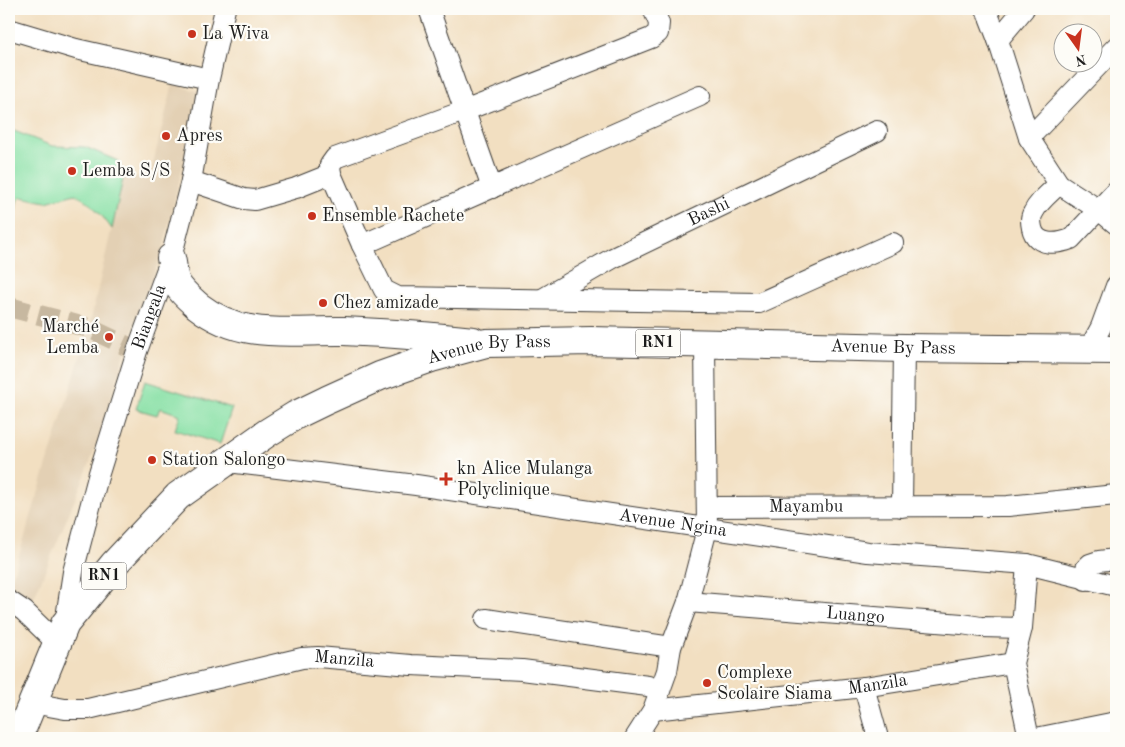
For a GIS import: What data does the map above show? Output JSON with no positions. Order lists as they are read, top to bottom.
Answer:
{
  "streets": {
    "highway": ["RN1", "Avenue By Pass"],
    "street": [
      "Bashi",
      "Biangala",
      "Mayambu",
      "Avenue Ngina",
      "Luango",
      "Manzila"
    ]
  },
  "crossings": [
    ["Biangala", "Avenue By Pass"],
    ["Avenue By Pass", "Avenue Ngina"],
    ["Avenue By Pass", "Manzila"]
  ],
  "places": {
    "other": [
      "La Wiva",
      "Apres",
      "Lemba S/S",
      "Ensemble Rachete",
      "Chez amizade",
      "Marché Lemba",
      "Station Salongo",
      "Complexe Scolaire Siama"
    ],
    "health": ["kn Alice Mulanga Polyclinique"]
  },
  "north": "bottom"
}
